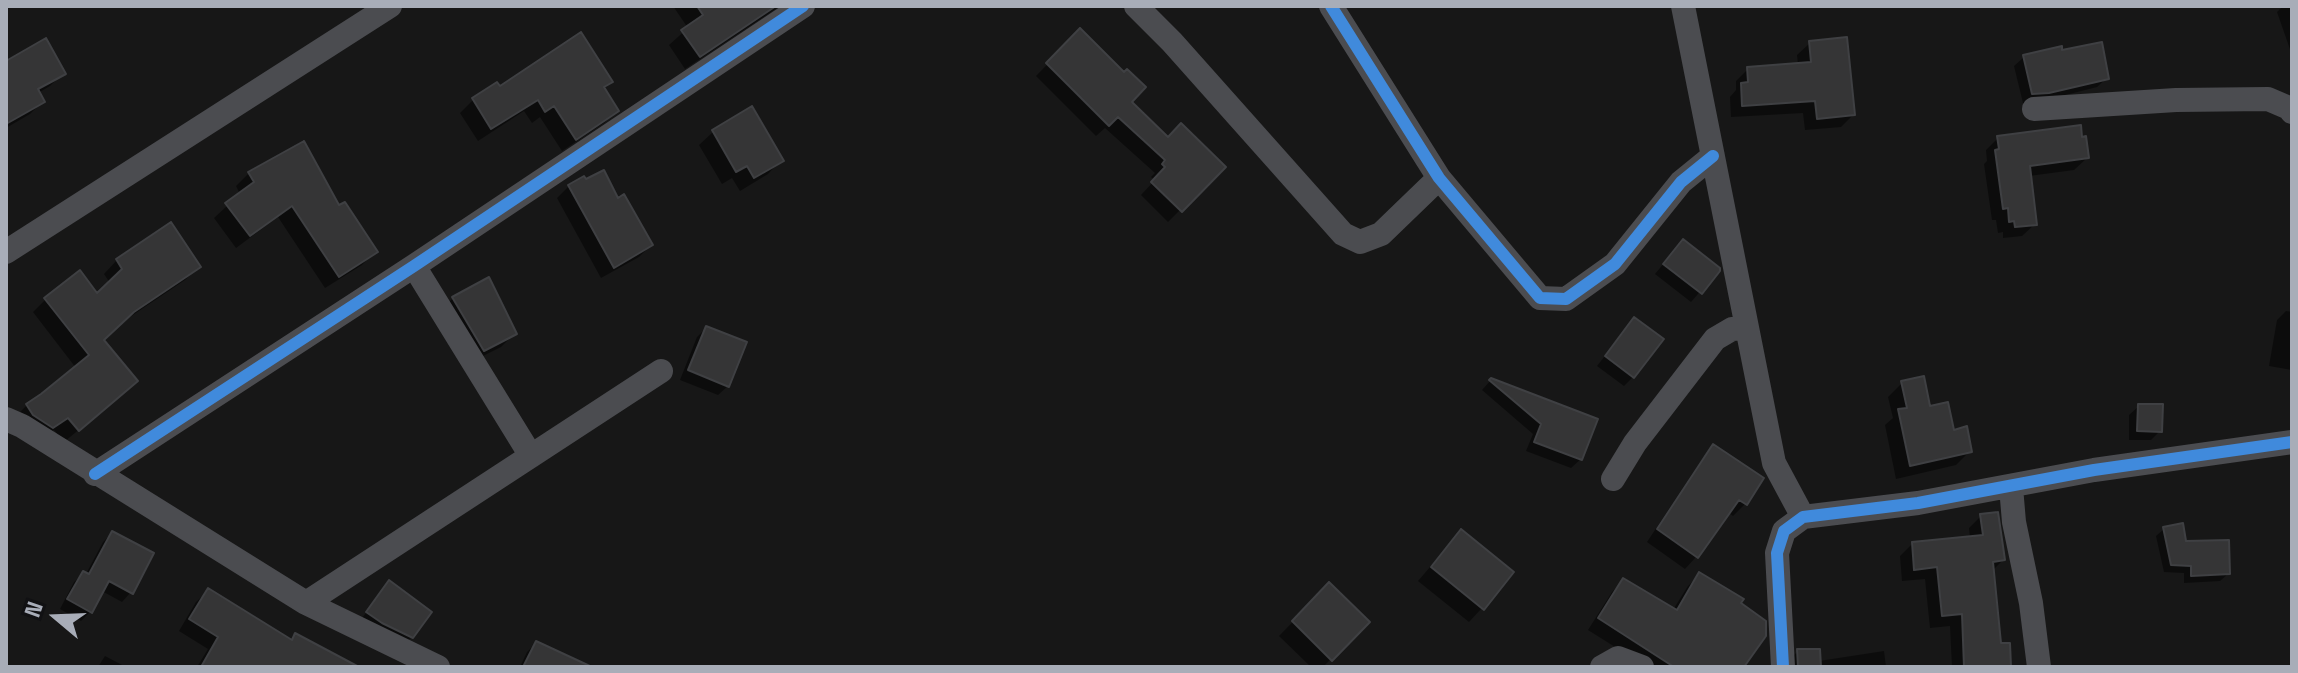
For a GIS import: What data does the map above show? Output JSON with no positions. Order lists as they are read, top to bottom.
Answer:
{
  "north": "left"
}
